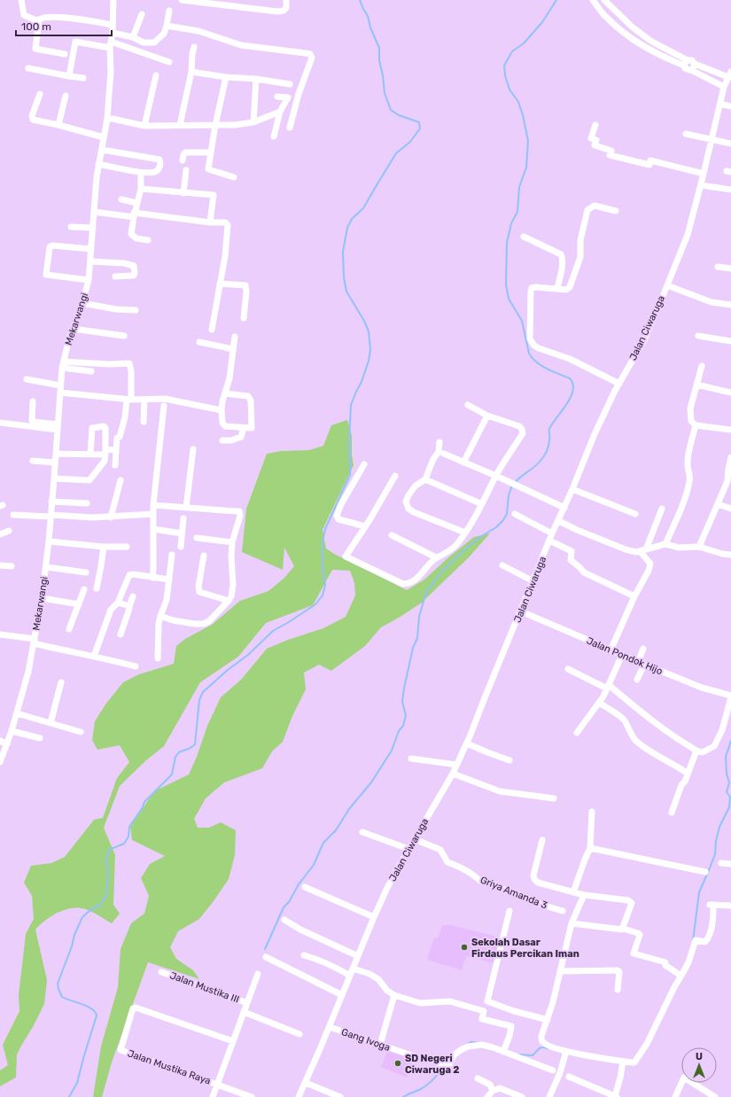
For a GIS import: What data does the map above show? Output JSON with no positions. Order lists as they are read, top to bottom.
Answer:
{
  "streets": {
    "street": [
      "Mekarwangi",
      "Jalan Ciwaruga",
      "Jalan Pondok Hijo",
      "Griya Amanda 3",
      "Jalan Mustika III",
      "Gang Ivoga",
      "Jalan Mustika Raya"
    ]
  },
  "crossings": [
    ["Jalan Ciwaruga", "Jalan Pondok Hijo"],
    ["Jalan Ciwaruga", "Griya Amanda 3"],
    ["Jalan Ciwaruga", "Gang Ivoga"]
  ],
  "places": ["Sekolah Dasar Firdaus Percikan Iman", "SD Negeri Ciwaruga 2"],
  "scale_bar": "100 m",
  "north": "top"
}
